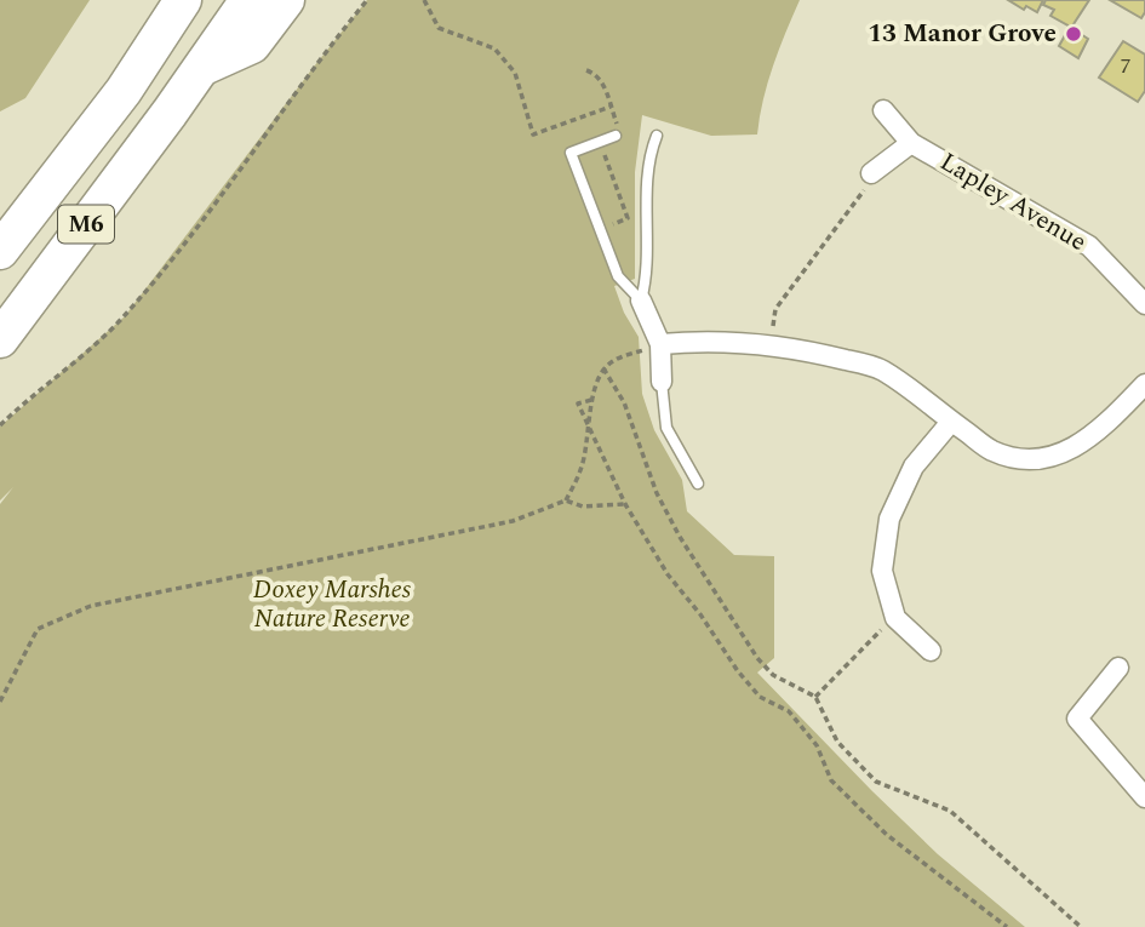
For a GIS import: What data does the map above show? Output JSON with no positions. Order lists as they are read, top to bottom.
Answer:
{
  "streets": {
    "highway": ["M6"],
    "street": ["Lapley Avenue"]
  },
  "parks": ["Doxey Marshes Nature Reserve"],
  "places": ["13 Manor Grove"],
  "house_numbers": ["7"]
}
